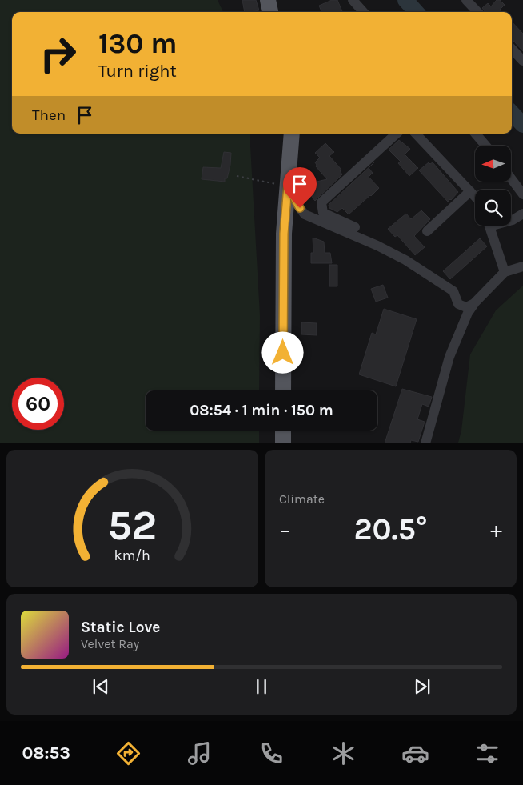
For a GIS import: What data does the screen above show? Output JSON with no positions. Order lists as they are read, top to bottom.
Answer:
{
  "north": "left",
  "page": {
    "turn": ["130 m", "Turn right"],
    "then": "Then",
    "limit": "60",
    "trip": "08:54 · 1 min · 150 m",
    "tile": "Climate",
    "heat": ["−", "20.5°", "+"],
    "song": ["Static Love", "Velvet Ray"],
    "tabs": "08:53",
    "gauge": ["52", "km/h"]
  }
}
